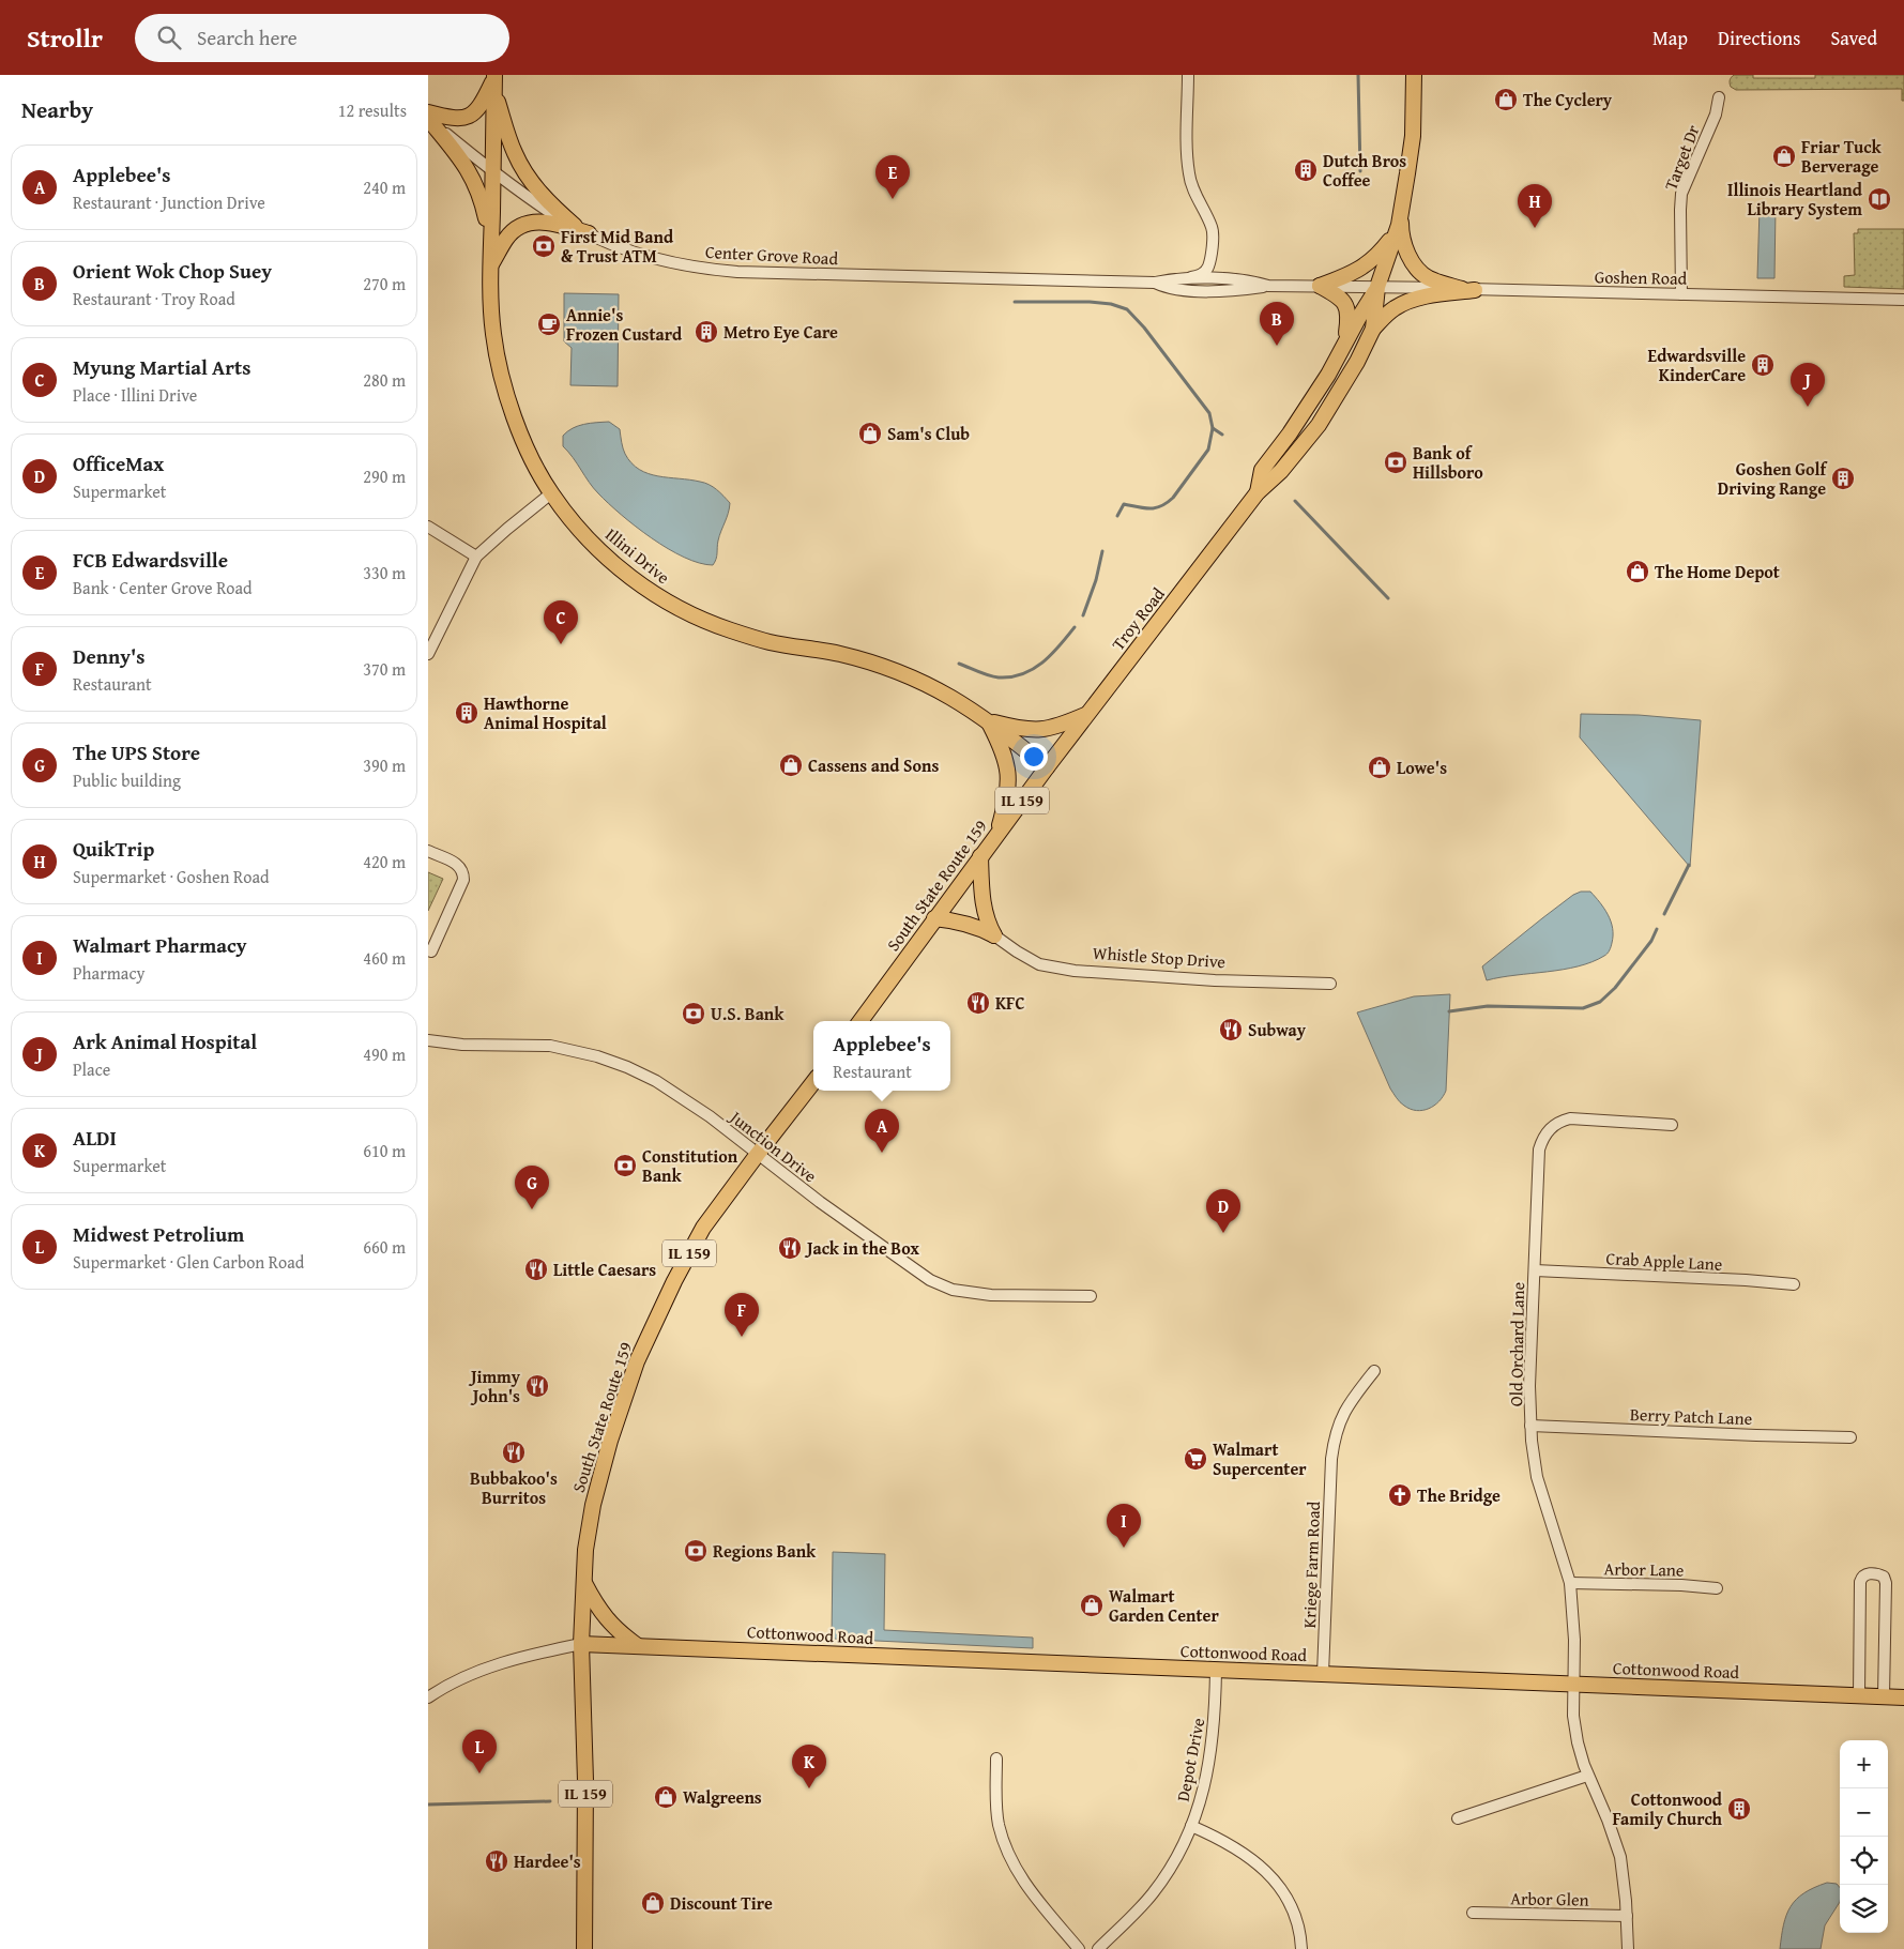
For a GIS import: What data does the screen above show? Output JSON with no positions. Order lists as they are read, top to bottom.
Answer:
{
  "streets": {
    "main road": [
      "Illini Drive",
      "Troy Road",
      "IL 159",
      "South State Route 159",
      "Whistle Stop Drive",
      "Cottonwood Road"
    ],
    "street": [
      "Target Dr",
      "Center Grove Road",
      "Goshen Road",
      "Junction Drive",
      "Crab Apple Lane",
      "Old Orchard Lane",
      "Berry Patch Lane",
      "Kriege Farm Road",
      "Arbor Lane",
      "Depot Drive",
      "Arbor Glen"
    ]
  },
  "crossings": [
    ["Target Dr", "Goshen Road"],
    ["Center Grove Road", "Goshen Road"],
    ["Center Grove Road", "Illini Drive"],
    ["Center Grove Road", "Troy Road"],
    ["Center Grove Road", "IL 159"],
    ["Goshen Road", "Troy Road"],
    ["Illini Drive", "Troy Road"],
    ["Illini Drive", "IL 159"],
    ["Illini Drive", "South State Route 159"],
    ["Troy Road", "South State Route 159"],
    ["South State Route 159", "Whistle Stop Drive"],
    ["South State Route 159", "Junction Drive"],
    ["South State Route 159", "Cottonwood Road"],
    ["Crab Apple Lane", "Old Orchard Lane"],
    ["Old Orchard Lane", "Berry Patch Lane"],
    ["Old Orchard Lane", "Arbor Lane"],
    ["Old Orchard Lane", "Cottonwood Road"],
    ["Old Orchard Lane", "Arbor Glen"],
    ["Kriege Farm Road", "Cottonwood Road"],
    ["Cottonwood Road", "Depot Drive"]
  ],
  "places": {
    "shop": [
      "The Cyclery",
      "Friar Tuck Berverage",
      "Sam's Club",
      "The Home Depot",
      "Cassens and Sons",
      "Lowe's",
      "Walmart Garden Center",
      "Walgreens",
      "Discount Tire"
    ],
    "building": [
      "Dutch Bros Coffee",
      "Metro Eye Care",
      "Edwardsville KinderCare",
      "Goshen Golf Driving Range",
      "Hawthorne Animal Hospital",
      "Cottonwood Family Church"
    ],
    "library": ["Illinois Heartland Library System"],
    "bank": [
      "First Mid Band & Trust ATM",
      "Bank of Hillsboro",
      "U.S. Bank",
      "Constitution Bank",
      "Regions Bank"
    ],
    "cafe": ["Annie's Frozen Custard"],
    "restaurant": [
      "KFC",
      "Subway",
      "Jack in the Box",
      "Little Caesars",
      "Jimmy John's",
      "Bubbakoo's Burritos",
      "Hardee's"
    ],
    "supermarket": ["Walmart Supercenter"],
    "church": ["The Bridge"]
  },
  "page": {
    "header": "Strollr",
    "search": "Search here",
    "nav": ["Map", "Directions", "Saved"],
    "heading": ["Nearby", "12 results"],
    "list": [
      {
        "mark": "A",
        "name": "Applebee's",
        "note": "Restaurant · Junction Drive",
        "value": "240 m"
      },
      {
        "mark": "B",
        "name": "Orient Wok Chop Suey",
        "note": "Restaurant · Troy Road",
        "value": "270 m"
      },
      {
        "mark": "C",
        "name": "Myung Martial Arts",
        "note": "Place · Illini Drive",
        "value": "280 m"
      },
      {
        "mark": "D",
        "name": "OfficeMax",
        "note": "Supermarket",
        "value": "290 m"
      },
      {
        "mark": "E",
        "name": "FCB Edwardsville",
        "note": "Bank · Center Grove Road",
        "value": "330 m"
      },
      {
        "mark": "F",
        "name": "Denny's",
        "note": "Restaurant",
        "value": "370 m"
      },
      {
        "mark": "G",
        "name": "The UPS Store",
        "note": "Public building",
        "value": "390 m"
      },
      {
        "mark": "H",
        "name": "QuikTrip",
        "note": "Supermarket · Goshen Road",
        "value": "420 m"
      },
      {
        "mark": "I",
        "name": "Walmart Pharmacy",
        "note": "Pharmacy",
        "value": "460 m"
      },
      {
        "mark": "J",
        "name": "Ark Animal Hospital",
        "note": "Place",
        "value": "490 m"
      },
      {
        "mark": "K",
        "name": "ALDI",
        "note": "Supermarket",
        "value": "610 m"
      },
      {
        "mark": "L",
        "name": "Midwest Petrolium",
        "note": "Supermarket · Glen Carbon Road",
        "value": "660 m"
      }
    ],
    "pins": [
      "E",
      "H",
      "B",
      "J",
      "C",
      "A",
      "G",
      "D",
      "F",
      "I",
      "L",
      "K"
    ],
    "popup": ["Applebee's", "Restaurant"],
    "map_buttons": ["+", "−"]
  }
}
